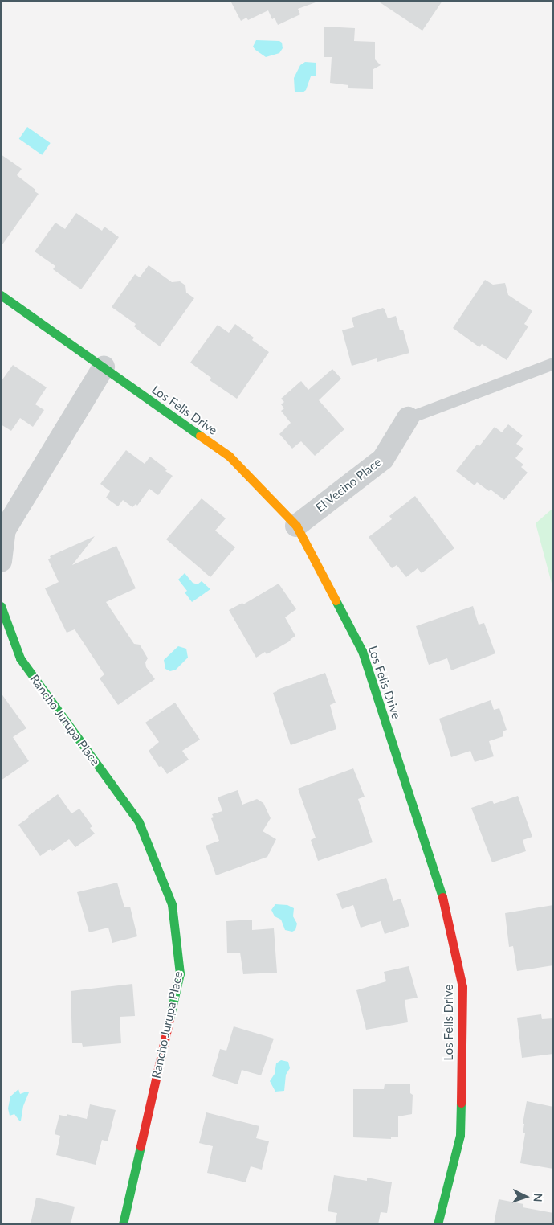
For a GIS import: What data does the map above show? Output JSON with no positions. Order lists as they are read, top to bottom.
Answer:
{
  "streets": {
    "street": ["Los Felis Drive", "El Vecino Place", "Rancho Jurupa Place"]
  },
  "crossings": [
    ["Los Felis Drive", "El Vecino Place"]
  ],
  "north": "right"
}
